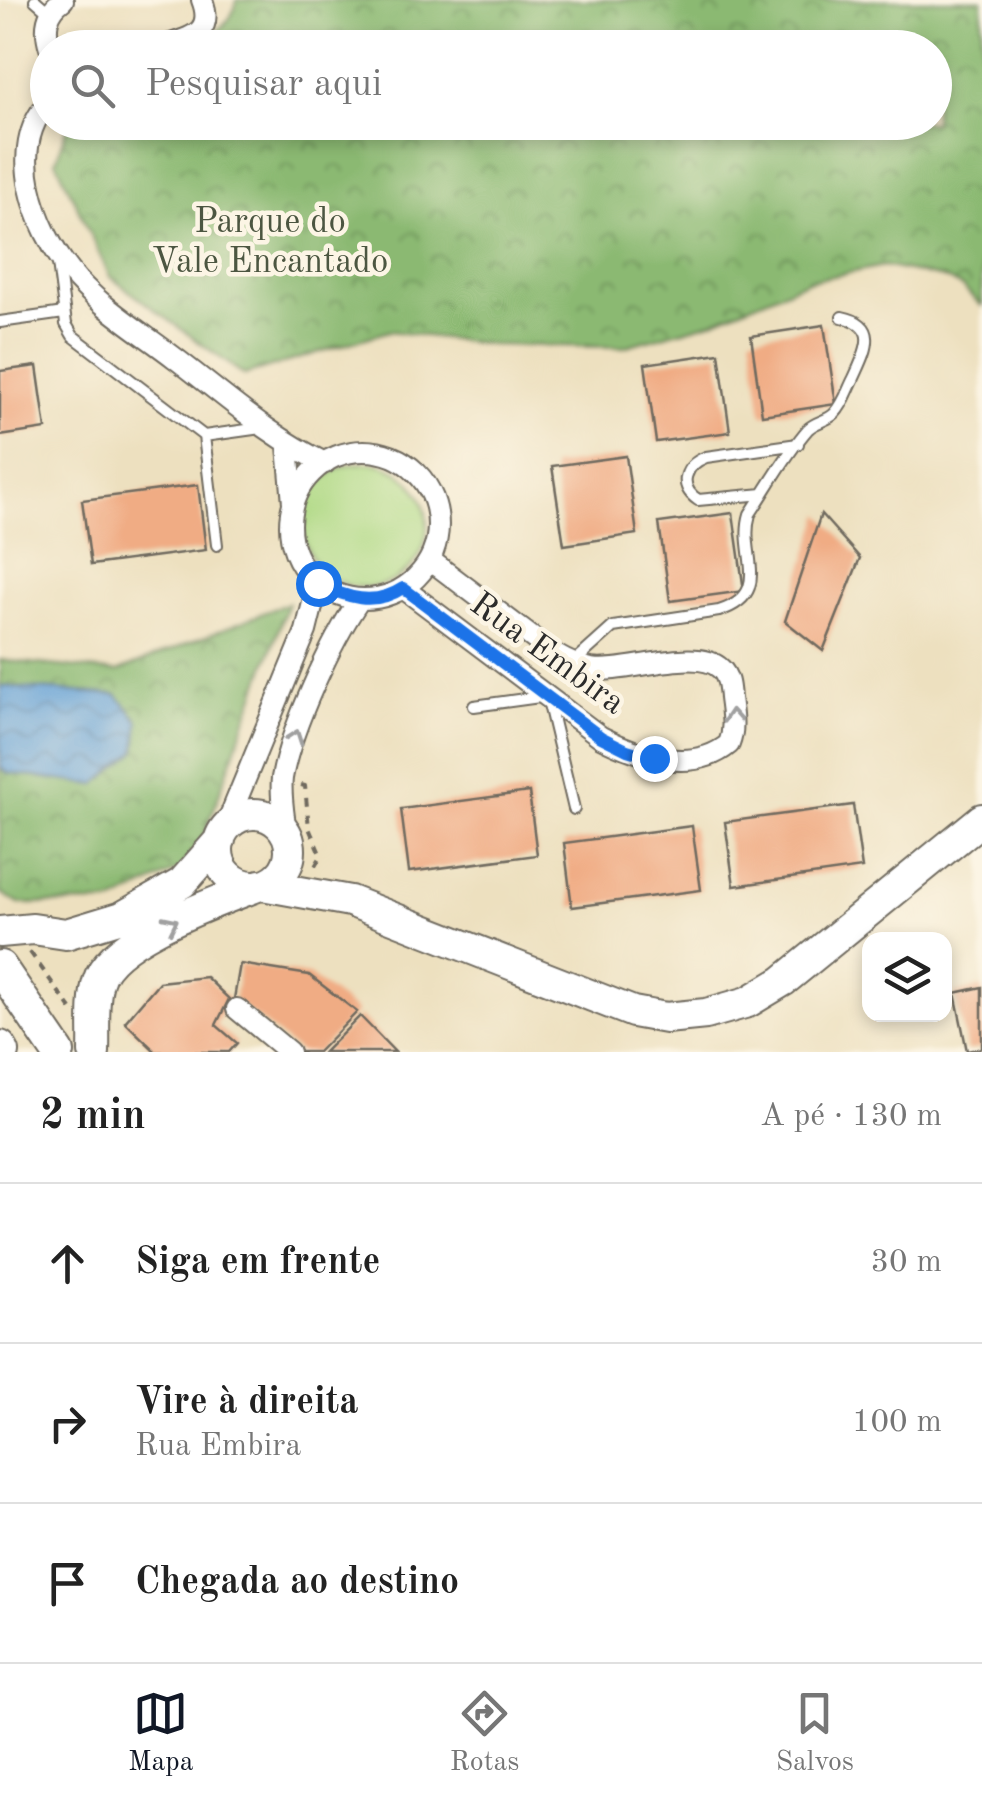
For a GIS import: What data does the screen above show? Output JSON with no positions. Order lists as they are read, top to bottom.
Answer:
{
  "streets": {
    "street": ["Rua Embira"]
  },
  "parks": ["Parque do Vale Encantado"],
  "page": {
    "search": "Pesquisar aqui",
    "heading": ["2 min", "A pé · 130 m"],
    "list": [
      ["Siga em frente", "30 m"],
      ["Vire à direita", "Rua Embira", "100 m"],
      "Chegada ao destino"
    ],
    "nav": ["Mapa", "Rotas", "Salvos"]
  }
}
